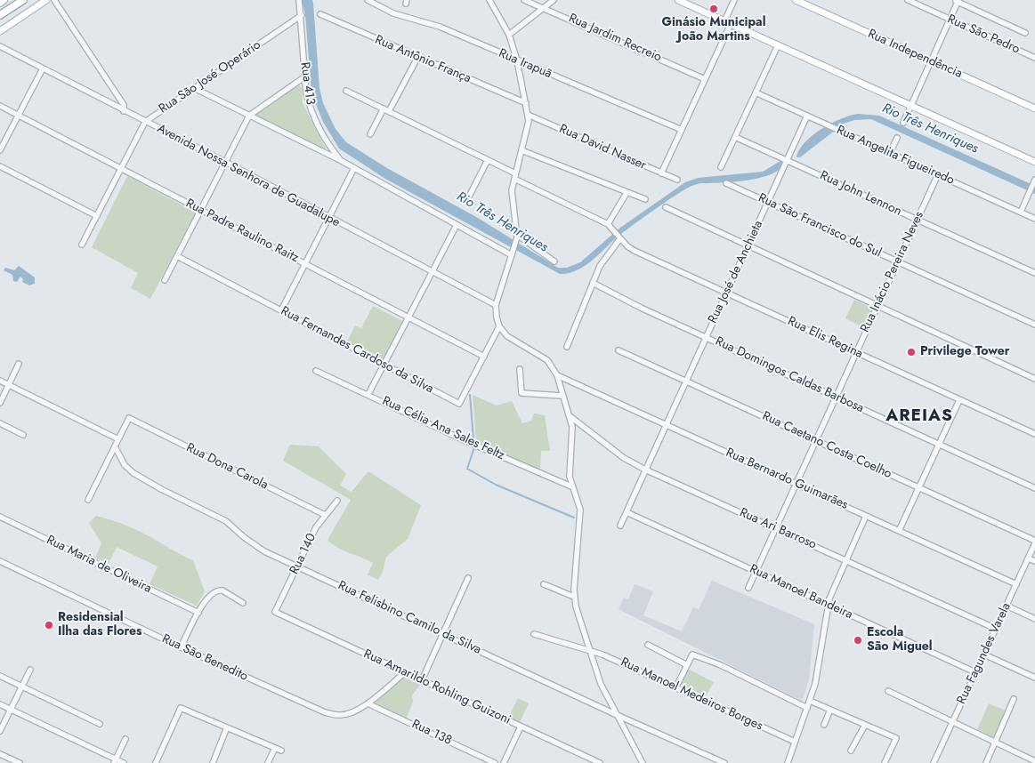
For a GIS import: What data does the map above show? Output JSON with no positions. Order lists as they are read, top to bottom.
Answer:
{
  "streets": {
    "main road": ["Rua Independência"],
    "street": [
      "Rua São Pedro",
      "Rua Jardim Recreio",
      "Rua Antônio França",
      "Rua Irapuã",
      "Rua São José Operário",
      "Rua 413",
      "Rua David Nasser",
      "Rua Angelita Figueiredo",
      "Avenida Nossa Senhora de Guadalupe",
      "Rua John Lennon",
      "Rua São Francisco do Sul",
      "Rua Padre Raulino Raitz",
      "Rua José de Anchieta",
      "Rua Inácio Pereira Neves",
      "Rua Elis Regina",
      "Rua Fernandes Cardoso da Silva",
      "Rua Domingos Caldas Barbosa",
      "Rua Célia Ana Sales Feltz",
      "Rua Caetano Costa Coelho",
      "Rua Dona Carola",
      "Rua Bernardo Guimarães",
      "Rua Ari Barroso",
      "Rua 140",
      "Rua Maria de Oliveira",
      "Rua Manoel Bandeira",
      "Rua Felisbino Camilo da Silva",
      "Rua Fagundes Varela",
      "Rua São Benedito",
      "Rua Amarildo Rohling Guizoni",
      "Rua Manoel Medeiros Borges",
      "Rua 138"
    ]
  },
  "crossings": [
    ["Rua São José Operário", "Rua 413"],
    ["Rua São José Operário", "Avenida Nossa Senhora de Guadalupe"],
    ["Rua São José Operário", "Rua Padre Raulino Raitz"],
    ["Rua Angelita Figueiredo", "Rua José de Anchieta"],
    ["Rua Angelita Figueiredo", "Rua Inácio Pereira Neves"],
    ["Rua John Lennon", "Rua José de Anchieta"],
    ["Rua John Lennon", "Rua Inácio Pereira Neves"],
    ["Rua São Francisco do Sul", "Rua José de Anchieta"],
    ["Rua São Francisco do Sul", "Rua Inácio Pereira Neves"],
    ["Rua Padre Raulino Raitz", "Rua Fernandes Cardoso da Silva"],
    ["Rua José de Anchieta", "Rua Elis Regina"],
    ["Rua José de Anchieta", "Rua Domingos Caldas Barbosa"],
    ["Rua José de Anchieta", "Rua Caetano Costa Coelho"],
    ["Rua José de Anchieta", "Rua Bernardo Guimarães"],
    ["Rua José de Anchieta", "Rua Ari Barroso"],
    ["Rua José de Anchieta", "Rua Manoel Bandeira"],
    ["Rua Inácio Pereira Neves", "Rua Elis Regina"],
    ["Rua Inácio Pereira Neves", "Rua Domingos Caldas Barbosa"],
    ["Rua Inácio Pereira Neves", "Rua Caetano Costa Coelho"],
    ["Rua Inácio Pereira Neves", "Rua Bernardo Guimarães"],
    ["Rua Inácio Pereira Neves", "Rua Ari Barroso"],
    ["Rua Inácio Pereira Neves", "Rua Manoel Bandeira"],
    ["Rua Caetano Costa Coelho", "Rua Fagundes Varela"],
    ["Rua Dona Carola", "Rua 140"],
    ["Rua Bernardo Guimarães", "Rua Fagundes Varela"],
    ["Rua Ari Barroso", "Rua Fagundes Varela"],
    ["Rua 140", "Rua Felisbino Camilo da Silva"],
    ["Rua 140", "Rua Amarildo Rohling Guizoni"],
    ["Rua Manoel Bandeira", "Rua Fagundes Varela"],
    ["Rua São Benedito", "Rua Amarildo Rohling Guizoni"],
    ["Rua São Benedito", "Rua 138"]
  ],
  "districts": ["AREIAS"],
  "water": ["Rio Três Henriques"],
  "places": [
    "Ginásio Municipal João Martins",
    "Privilege Tower",
    "Residensial Ilha das Flores",
    "Escola São Miguel"
  ]
}
